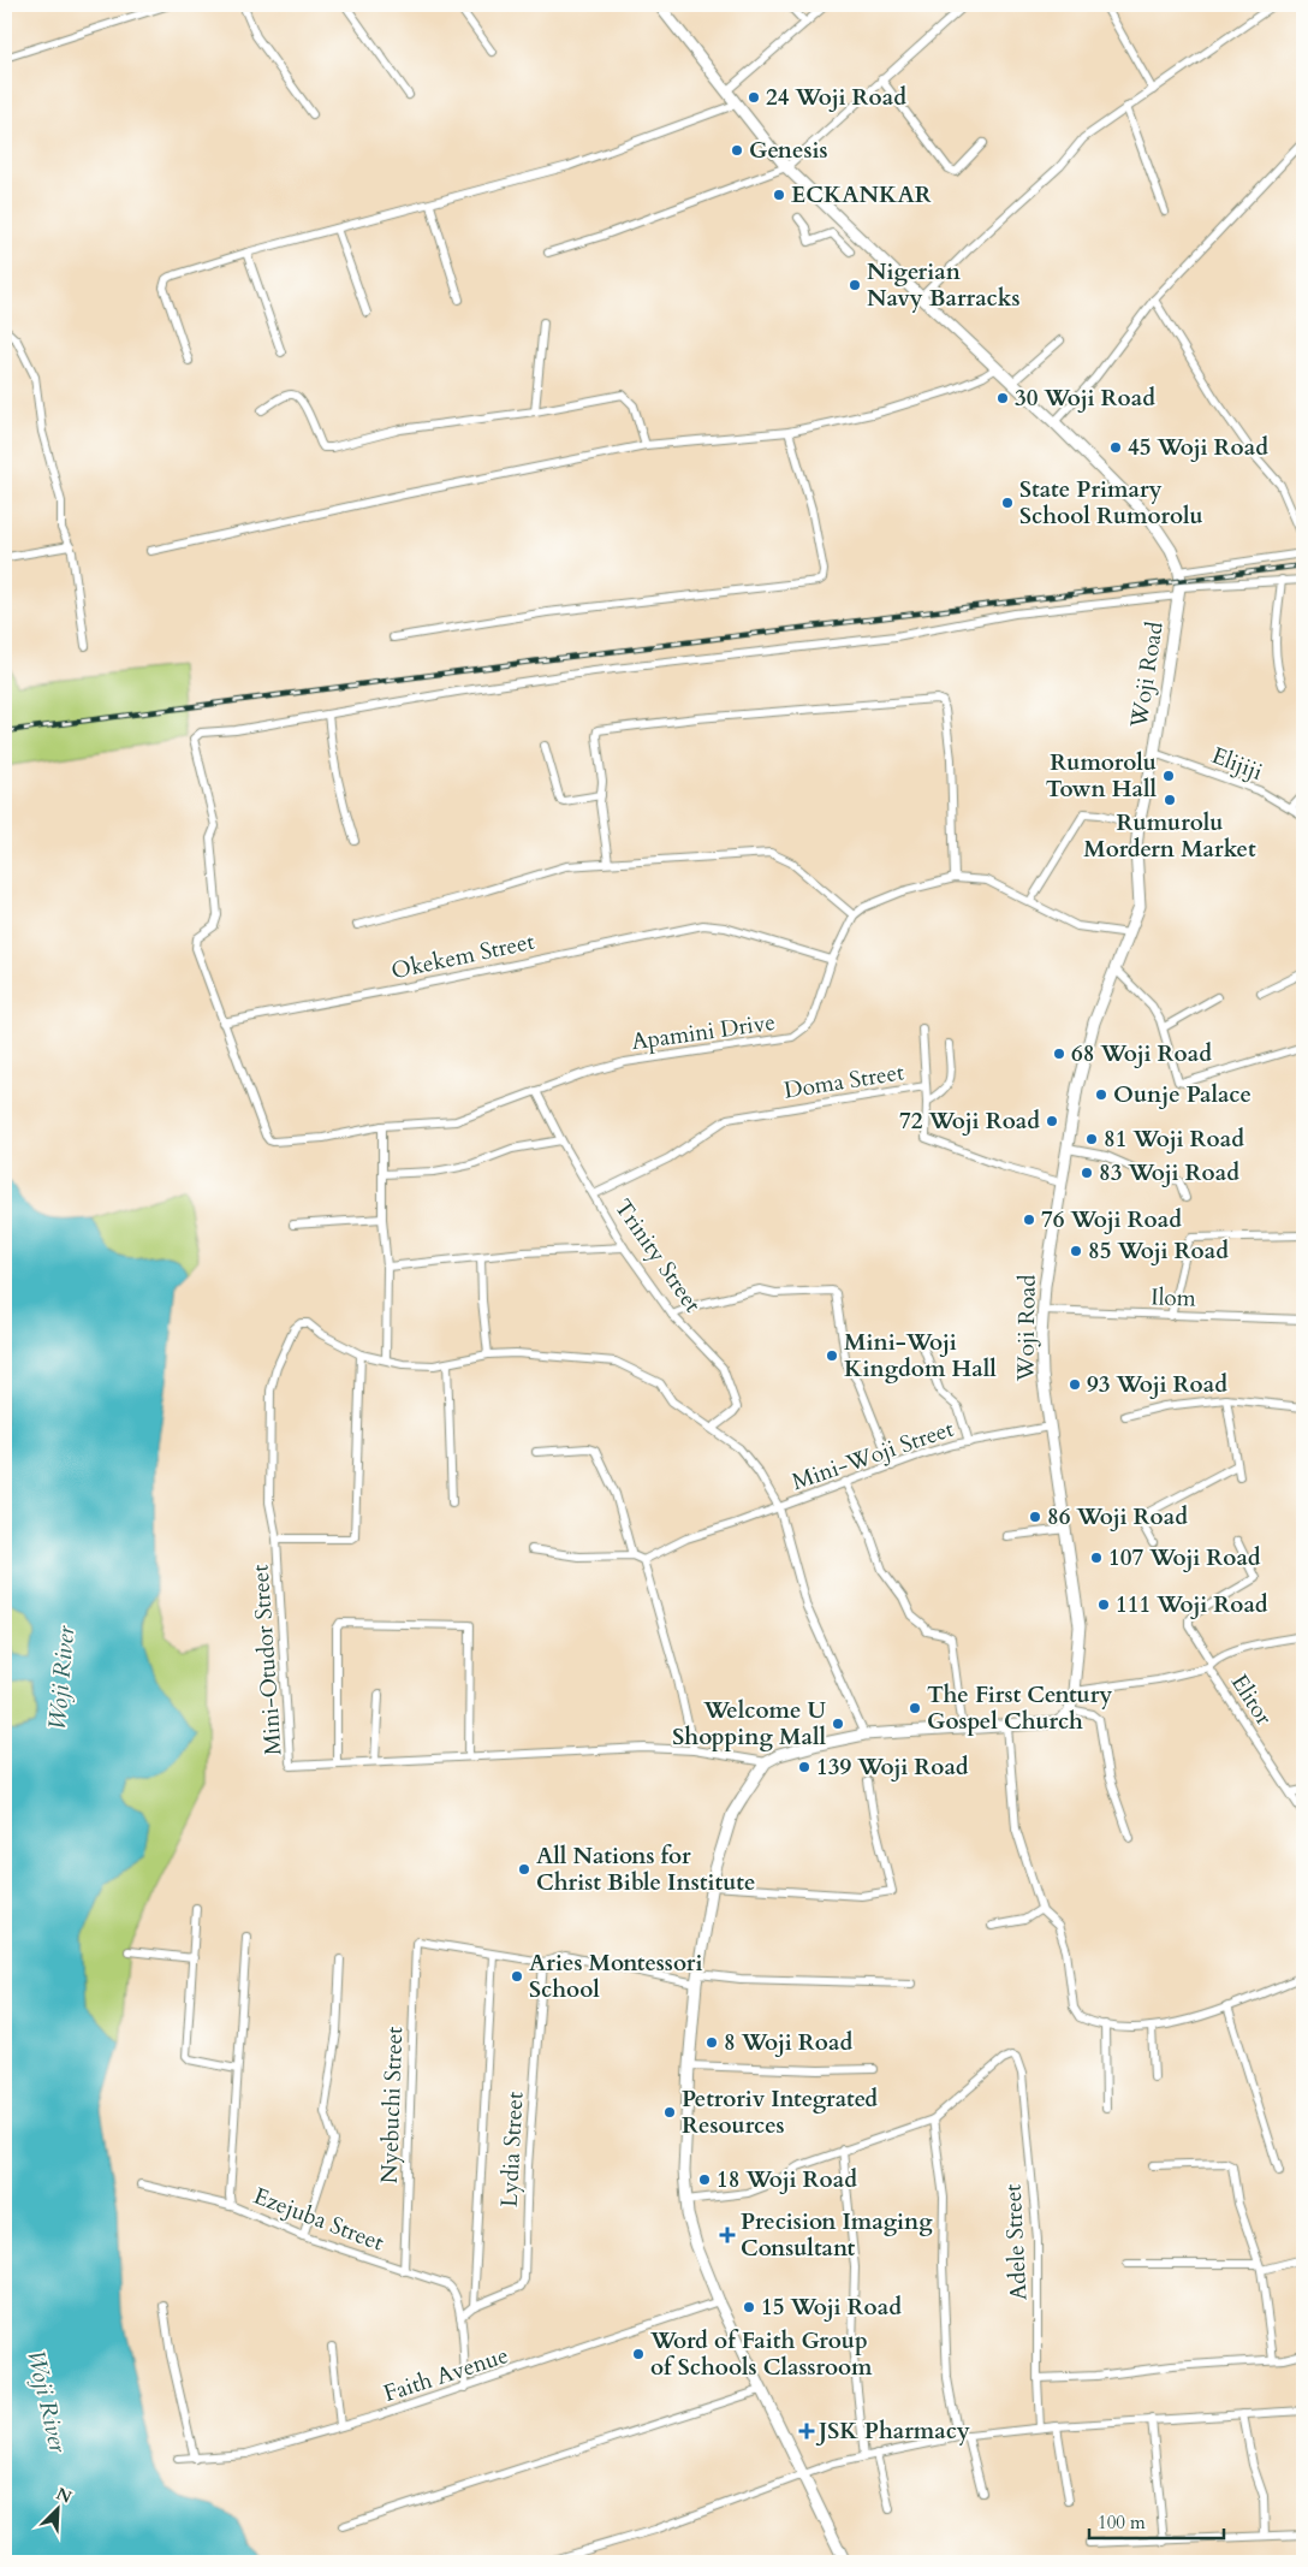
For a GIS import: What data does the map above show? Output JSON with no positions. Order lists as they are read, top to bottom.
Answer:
{
  "streets": {
    "main road": ["Woji Road"],
    "street": [
      "Elijiji",
      "Okekem Street",
      "Apamini Drive",
      "Doma Street",
      "Trinity Street",
      "Ilom",
      "Mini-Woji Street",
      "Mini-Otudor Street",
      "Elitor",
      "Nyebuchi Street",
      "Lydia Street",
      "Ezejuba Street",
      "Adele Street",
      "Faith Avenue"
    ]
  },
  "crossings": [
    ["Woji Road", "Elijiji"],
    ["Woji Road", "Doma Street"],
    ["Woji Road", "Ilom"],
    ["Woji Road", "Mini-Woji Street"],
    ["Okekem Street", "Apamini Drive"],
    ["Apamini Drive", "Trinity Street"],
    ["Doma Street", "Trinity Street"],
    ["Trinity Street", "Mini-Otudor Street"],
    ["Mini-Woji Street", "Mini-Otudor Street"],
    ["Nyebuchi Street", "Ezejuba Street"],
    ["Lydia Street", "Ezejuba Street"],
    ["Ezejuba Street", "Faith Avenue"]
  ],
  "water": ["Woji River"],
  "places": {
    "other": [
      "24 Woji Road",
      "Genesis",
      "ECKANKAR",
      "Nigerian Navy Barracks",
      "30 Woji Road",
      "45 Woji Road",
      "State Primary School Rumorolu",
      "Rumorolu Town Hall",
      "Rumurolu Mordern Market",
      "68 Woji Road",
      "Ounje Palace",
      "72 Woji Road",
      "81 Woji Road",
      "83 Woji Road",
      "76 Woji Road",
      "85 Woji Road",
      "Mini-Woji Kingdom Hall",
      "93 Woji Road",
      "86 Woji Road",
      "107 Woji Road",
      "111 Woji Road",
      "The First Century Gospel Church",
      "Welcome U Shopping Mall",
      "139 Woji Road",
      "All Nations for Christ Bible Institute",
      "Aries Montessori School",
      "8 Woji Road",
      "Petroriv Integrated Resources",
      "18 Woji Road",
      "15 Woji Road",
      "Word of Faith Group of Schools Classroom"
    ],
    "health": ["Precision Imaging Consultant", "JSK Pharmacy"]
  },
  "scale_bar": "100 m",
  "north": "top right"
}
